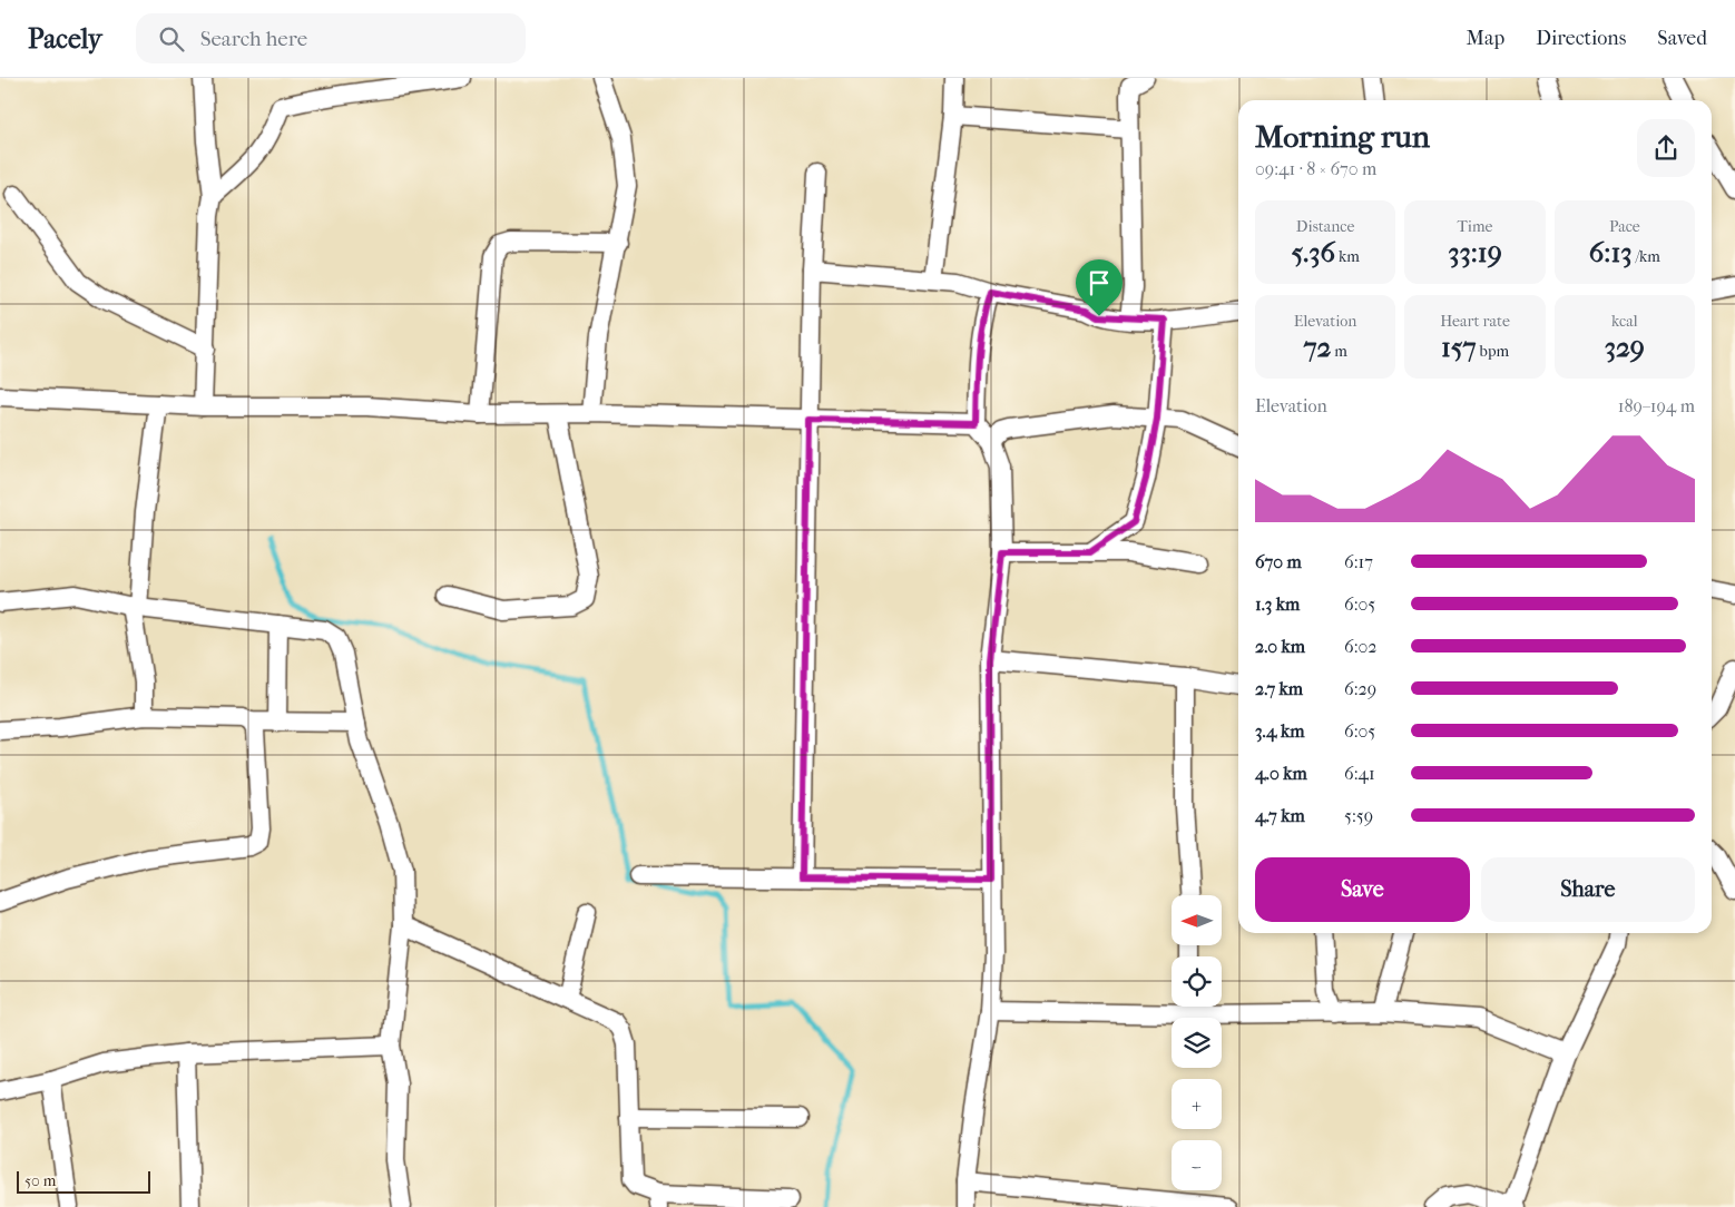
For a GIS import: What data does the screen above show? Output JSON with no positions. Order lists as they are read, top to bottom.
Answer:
{
  "scale_bar": "50 m",
  "north": "left",
  "page": {
    "header": "Pacely",
    "search": "Search here",
    "nav": ["Map", "Directions", "Saved"],
    "heading": ["Morning run", "09:41 · 8 × 670 m"],
    "stats": [
      ["Distance", "5.36 km"],
      ["Time", "33:19"],
      ["Pace", "6:13 /km"],
      ["Elevation", "72 m"],
      ["Heart rate", "157 bpm"],
      ["kcal", "329"]
    ],
    "chart": ["Elevation", "189–194 m"],
    "list": [
      {
        "name": "670 m",
        "note": "6:17"
      },
      {
        "name": "1.3 km",
        "note": "6:05"
      },
      {
        "name": "2.0 km",
        "note": "6:02"
      },
      {
        "name": "2.7 km",
        "note": "6:29"
      },
      {
        "name": "3.4 km",
        "note": "6:05"
      },
      {
        "name": "4.0 km",
        "note": "6:41"
      },
      {
        "name": "4.7 km",
        "note": "5:59"
      }
    ],
    "buttons": ["Save", "Share"],
    "map_buttons": ["+", "−"],
    "scale": "50 m"
  }
}
